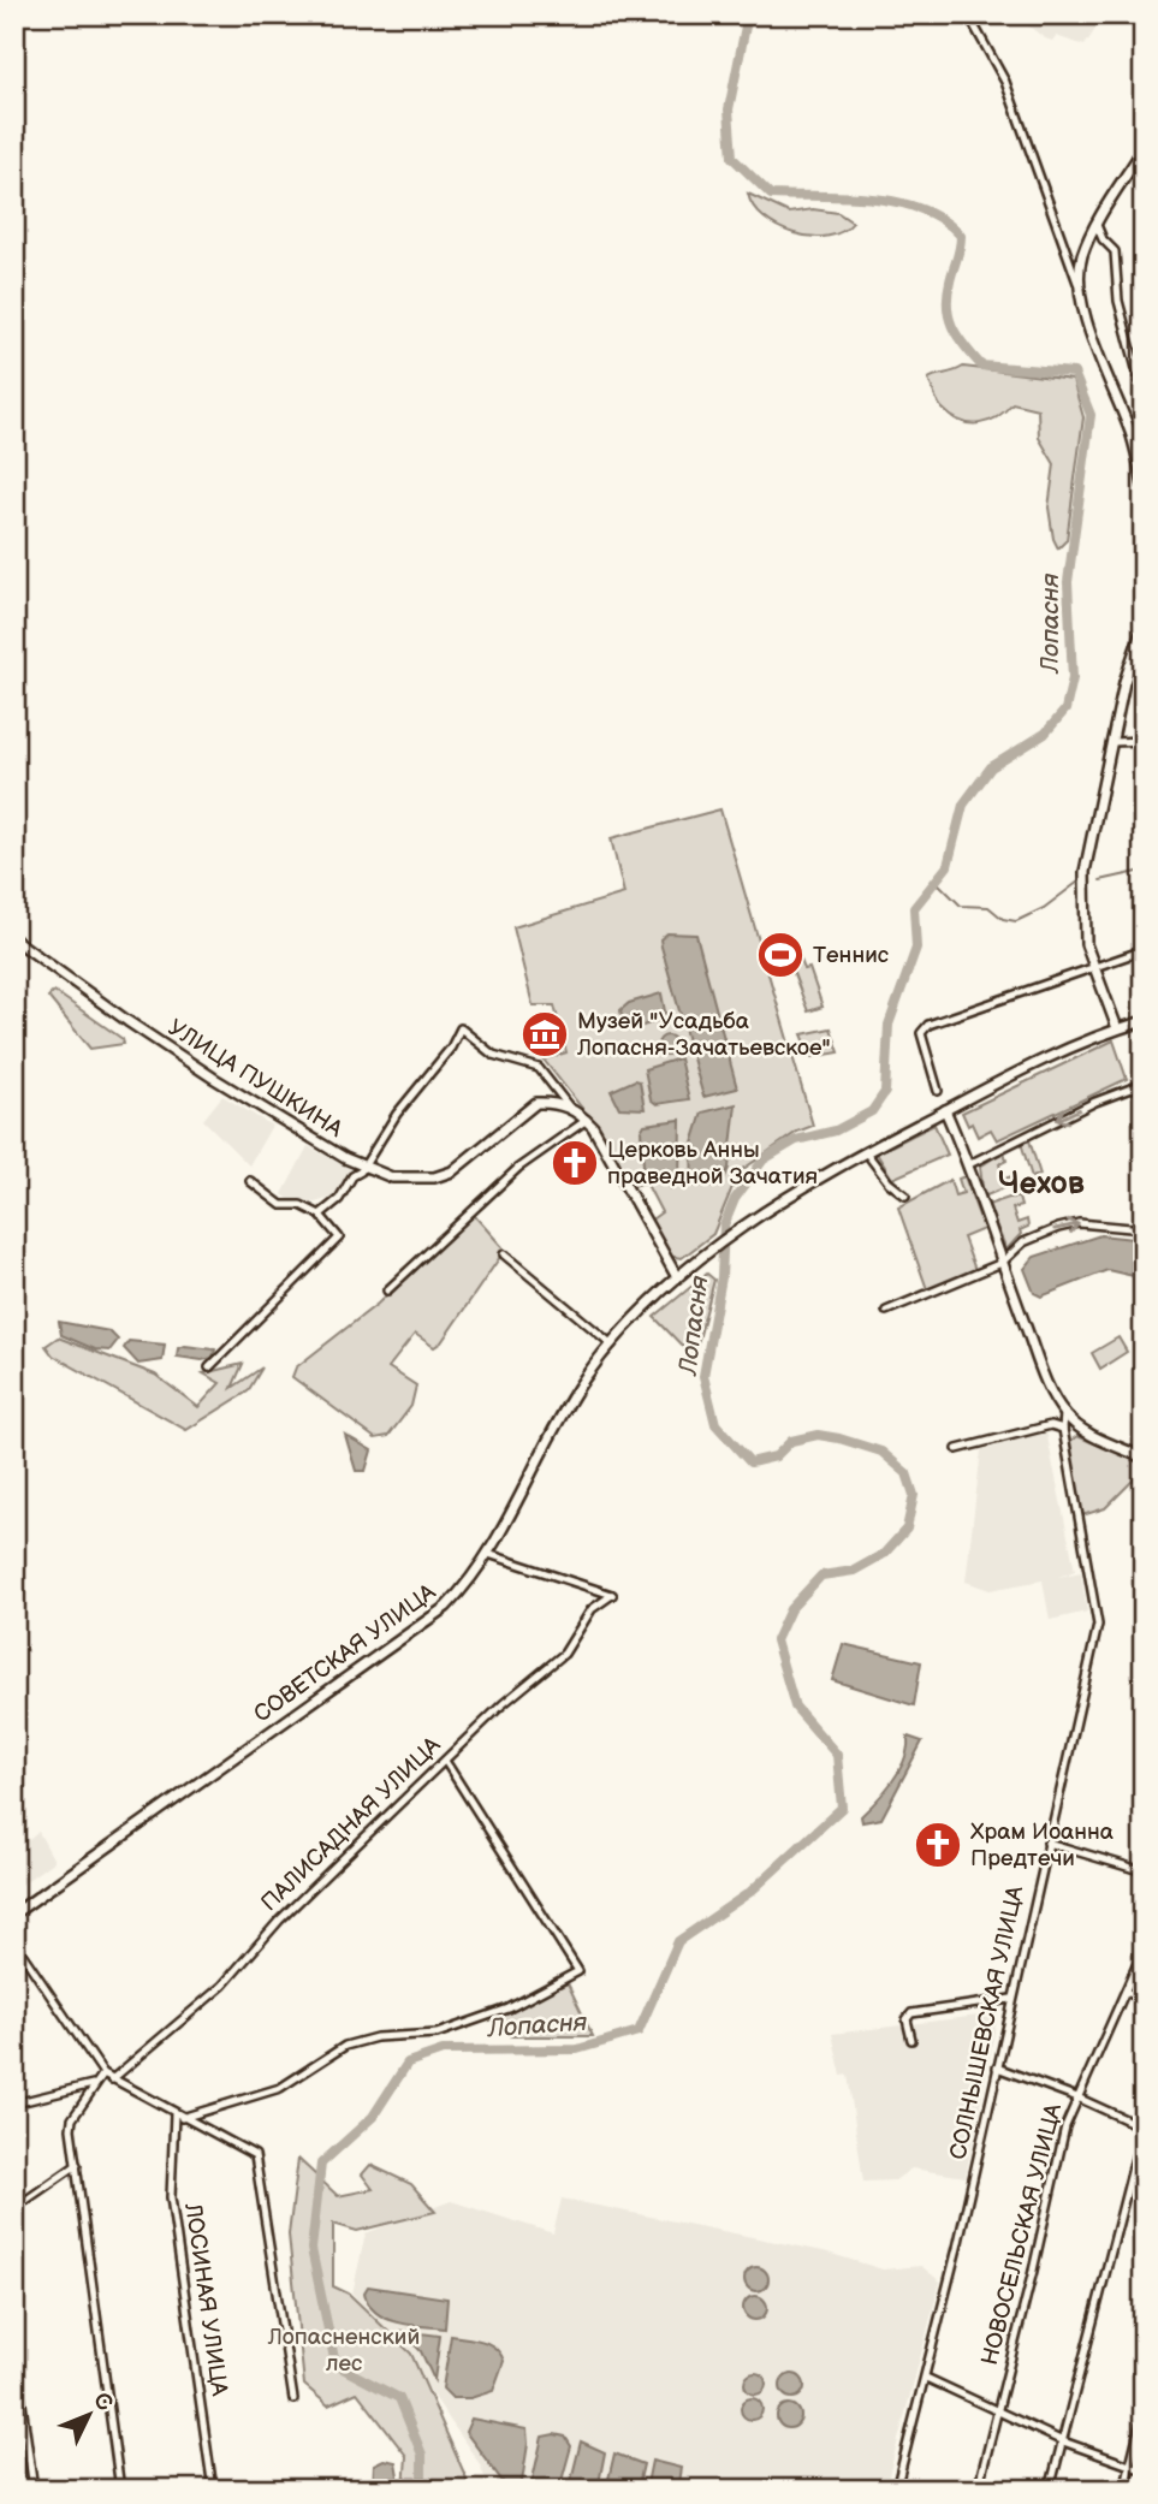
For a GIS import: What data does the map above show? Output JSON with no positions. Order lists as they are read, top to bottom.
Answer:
{
  "streets": {
    "main road": ["УЛИЦА ПУШКИНА", "СОВЕТСКАЯ УЛИЦА"],
    "street": [
      "ПАЛИСАДНАЯ УЛИЦА",
      "СОЛНЫШЕВСКАЯ УЛИЦА",
      "НОВОСЕЛЬСКАЯ УЛИЦА",
      "ЛОСИНАЯ УЛИЦА"
    ]
  },
  "crossings": [
    ["СОВЕТСКАЯ УЛИЦА", "ПАЛИСАДНАЯ УЛИЦА"]
  ],
  "districts": ["Чехов"],
  "water": ["Лопасня"],
  "parks": ["Лопасненский лес"],
  "places": {
    "sports": ["Теннис"],
    "museum": ["Музей \"Усадьба Лопасня-Зачатьевское\""],
    "church": ["Церковь Анны праведной Зачатия", "Храм Иоанна Предтечи"]
  },
  "north": "top right"
}
